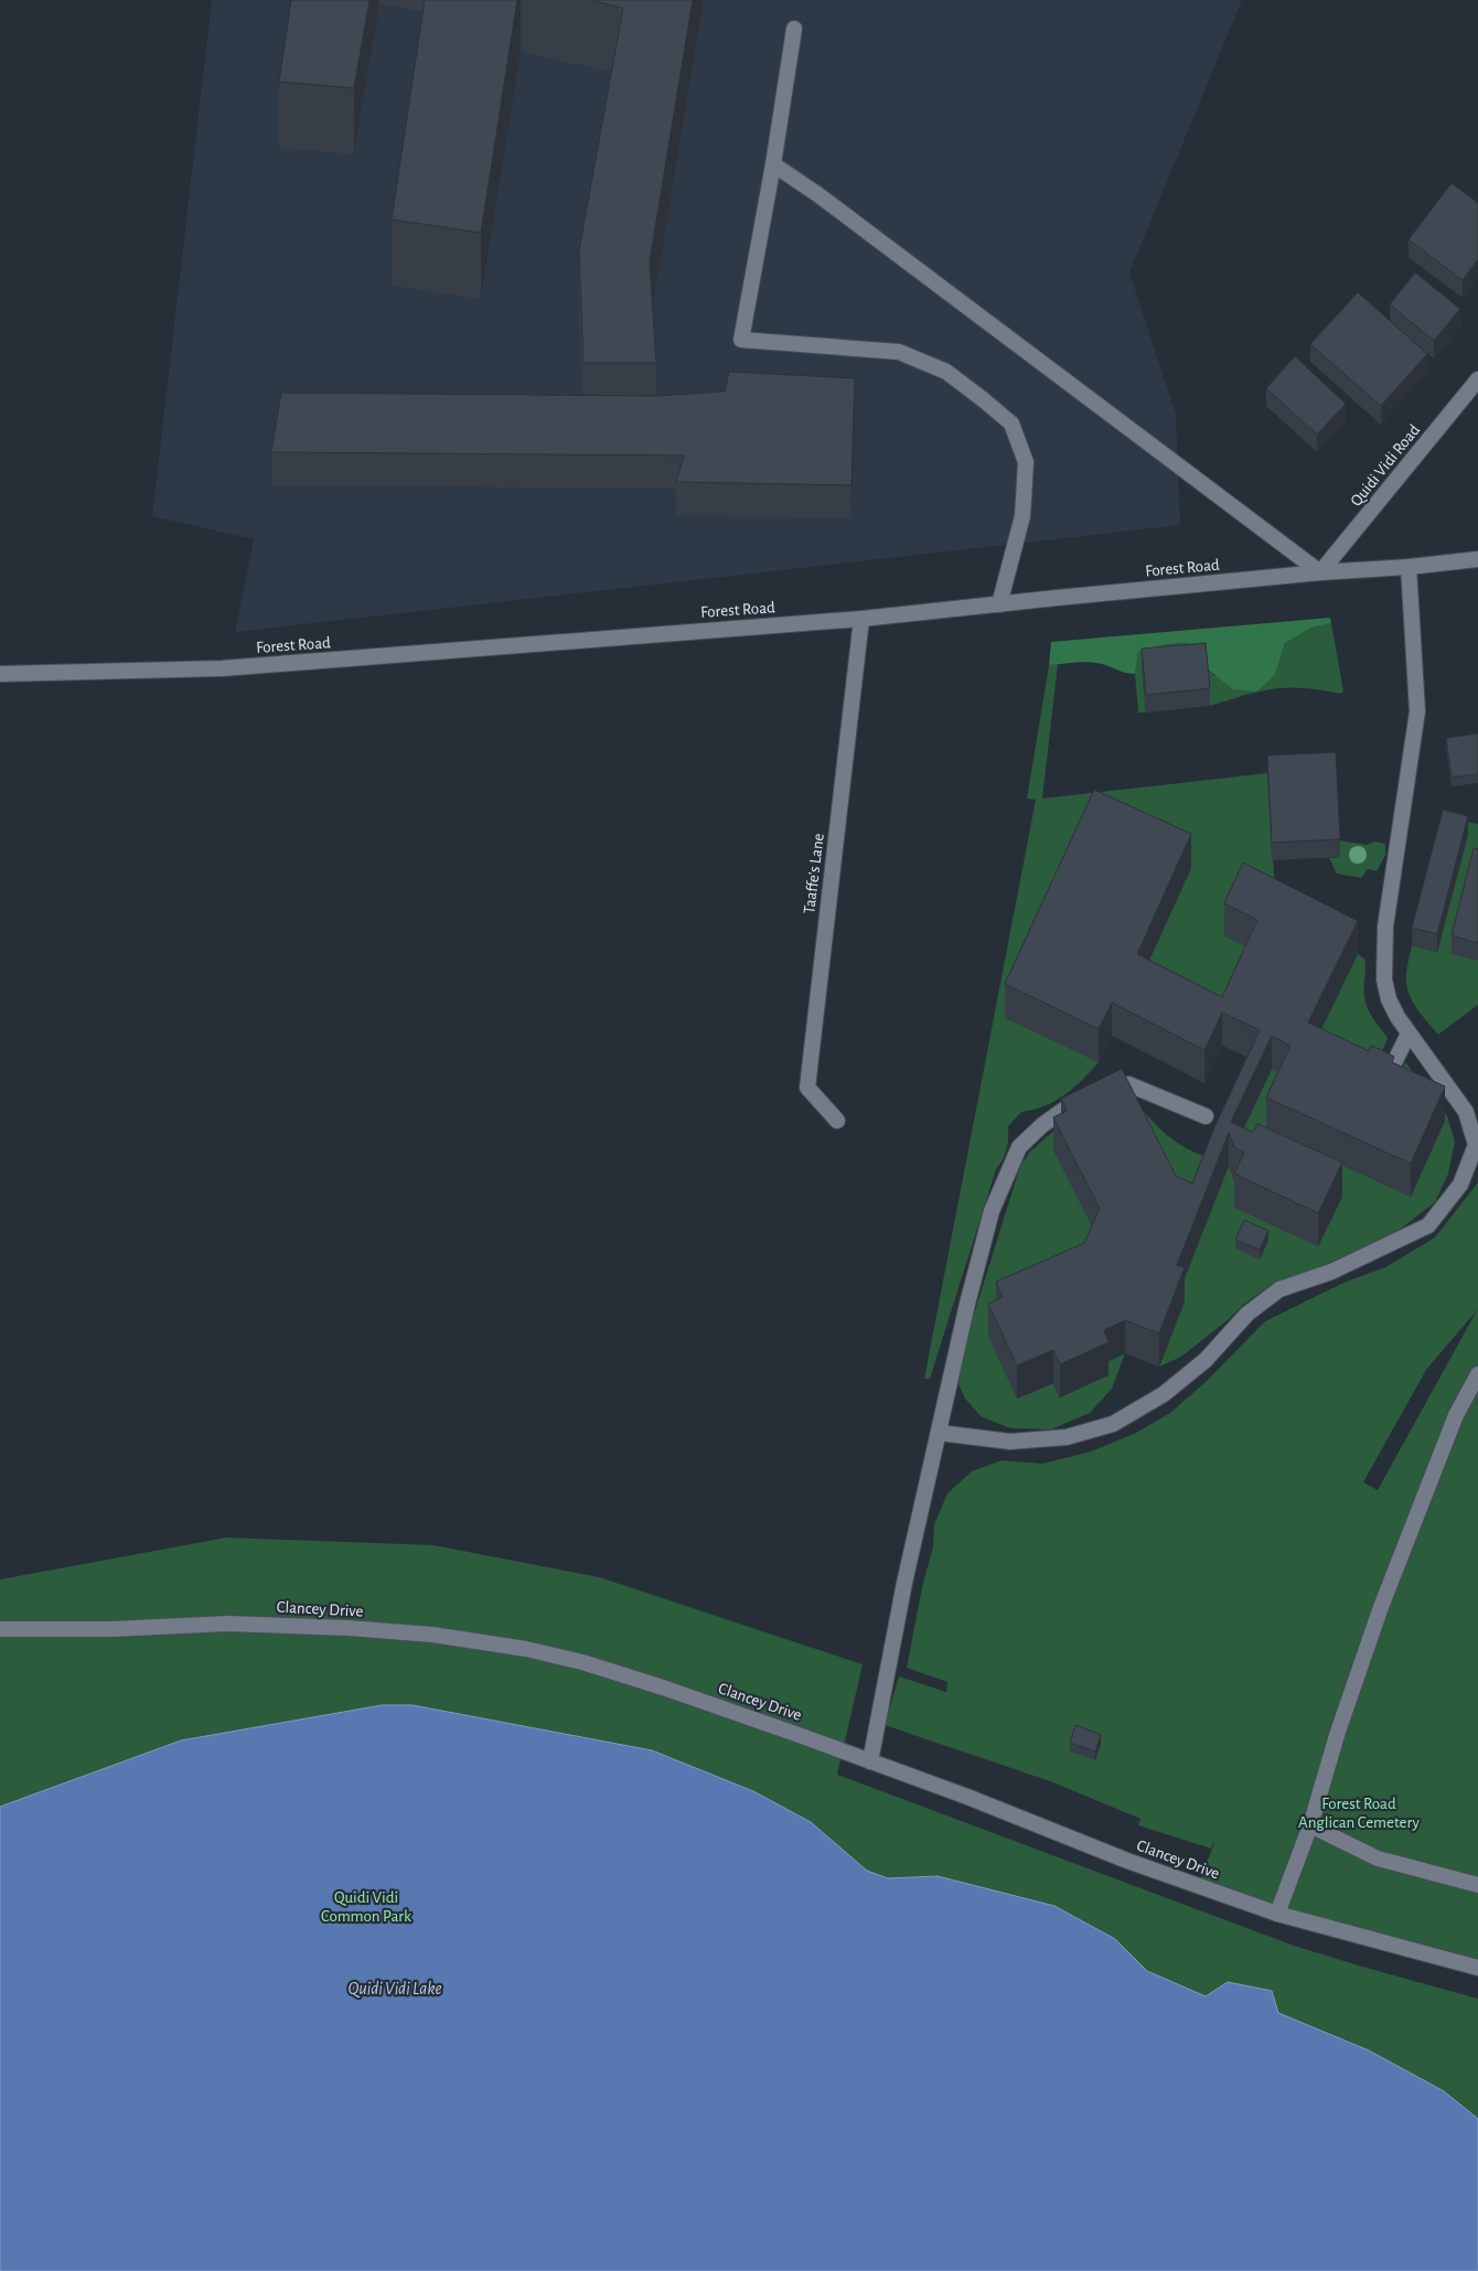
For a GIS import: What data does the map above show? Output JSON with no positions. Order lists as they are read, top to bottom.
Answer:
{
  "streets": {
    "street": [
      "Quidi Vidi Road",
      "Forest Road",
      "Taaffe's Lane",
      "Clancey Drive"
    ]
  },
  "crossings": [
    ["Quidi Vidi Road", "Forest Road"],
    ["Forest Road", "Taaffe's Lane"]
  ],
  "water": ["Quidi Vidi Lake"],
  "parks": ["Forest Road Anglican Cemetery", "Quidi Vidi Common Park"]
}
